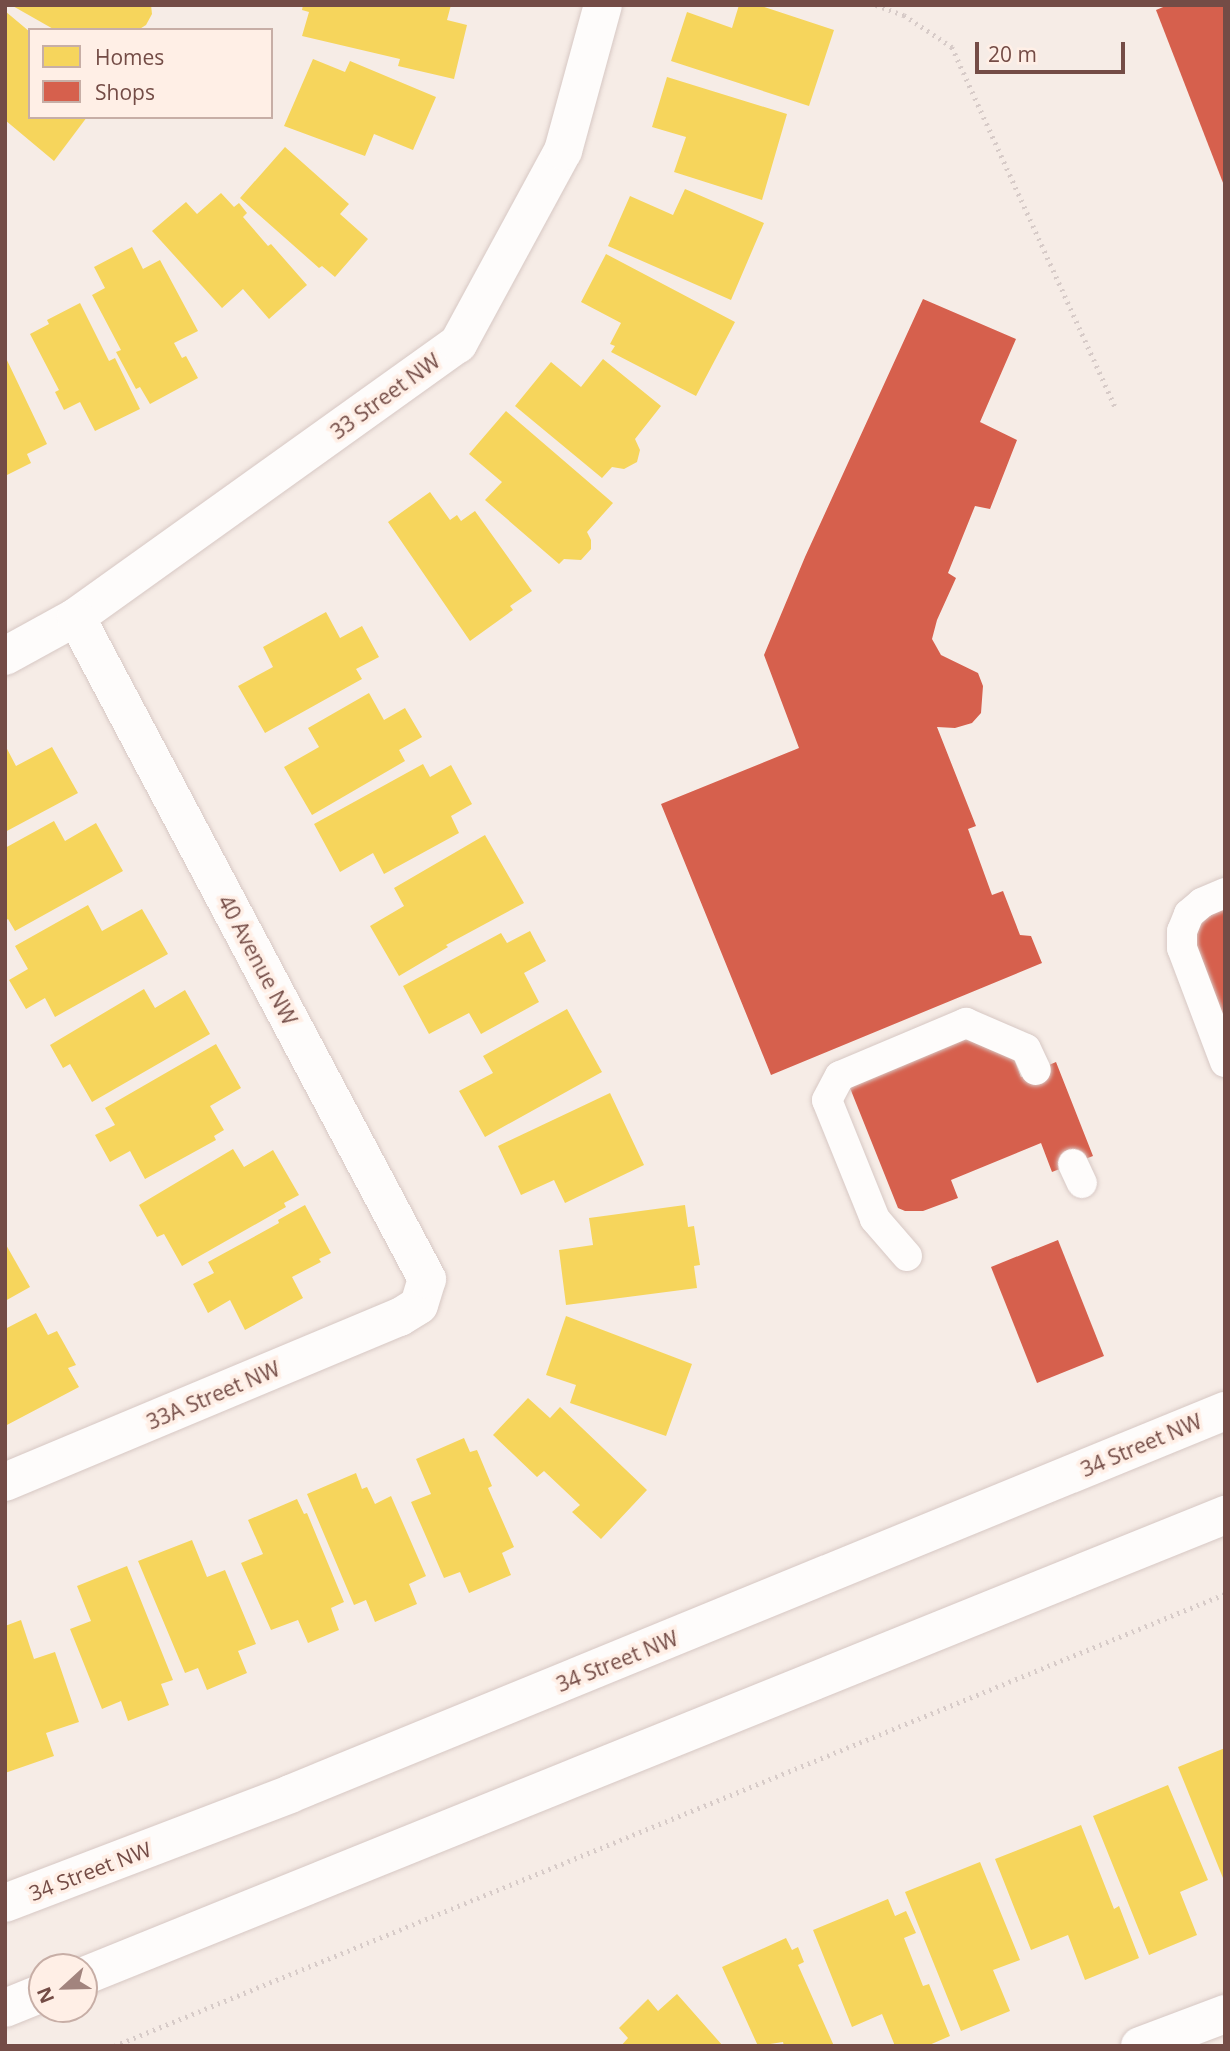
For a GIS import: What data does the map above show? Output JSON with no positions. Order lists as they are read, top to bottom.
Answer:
{
  "streets": {
    "main road": [
      "33 Street NW",
      "40 Avenue NW",
      "33A Street NW",
      "34 Street NW"
    ]
  },
  "crossings": [
    ["33 Street NW", "40 Avenue NW"],
    ["40 Avenue NW", "33A Street NW"]
  ],
  "legend": ["Homes", "Shops"],
  "scale_bar": "20 m",
  "north": "left"
}
